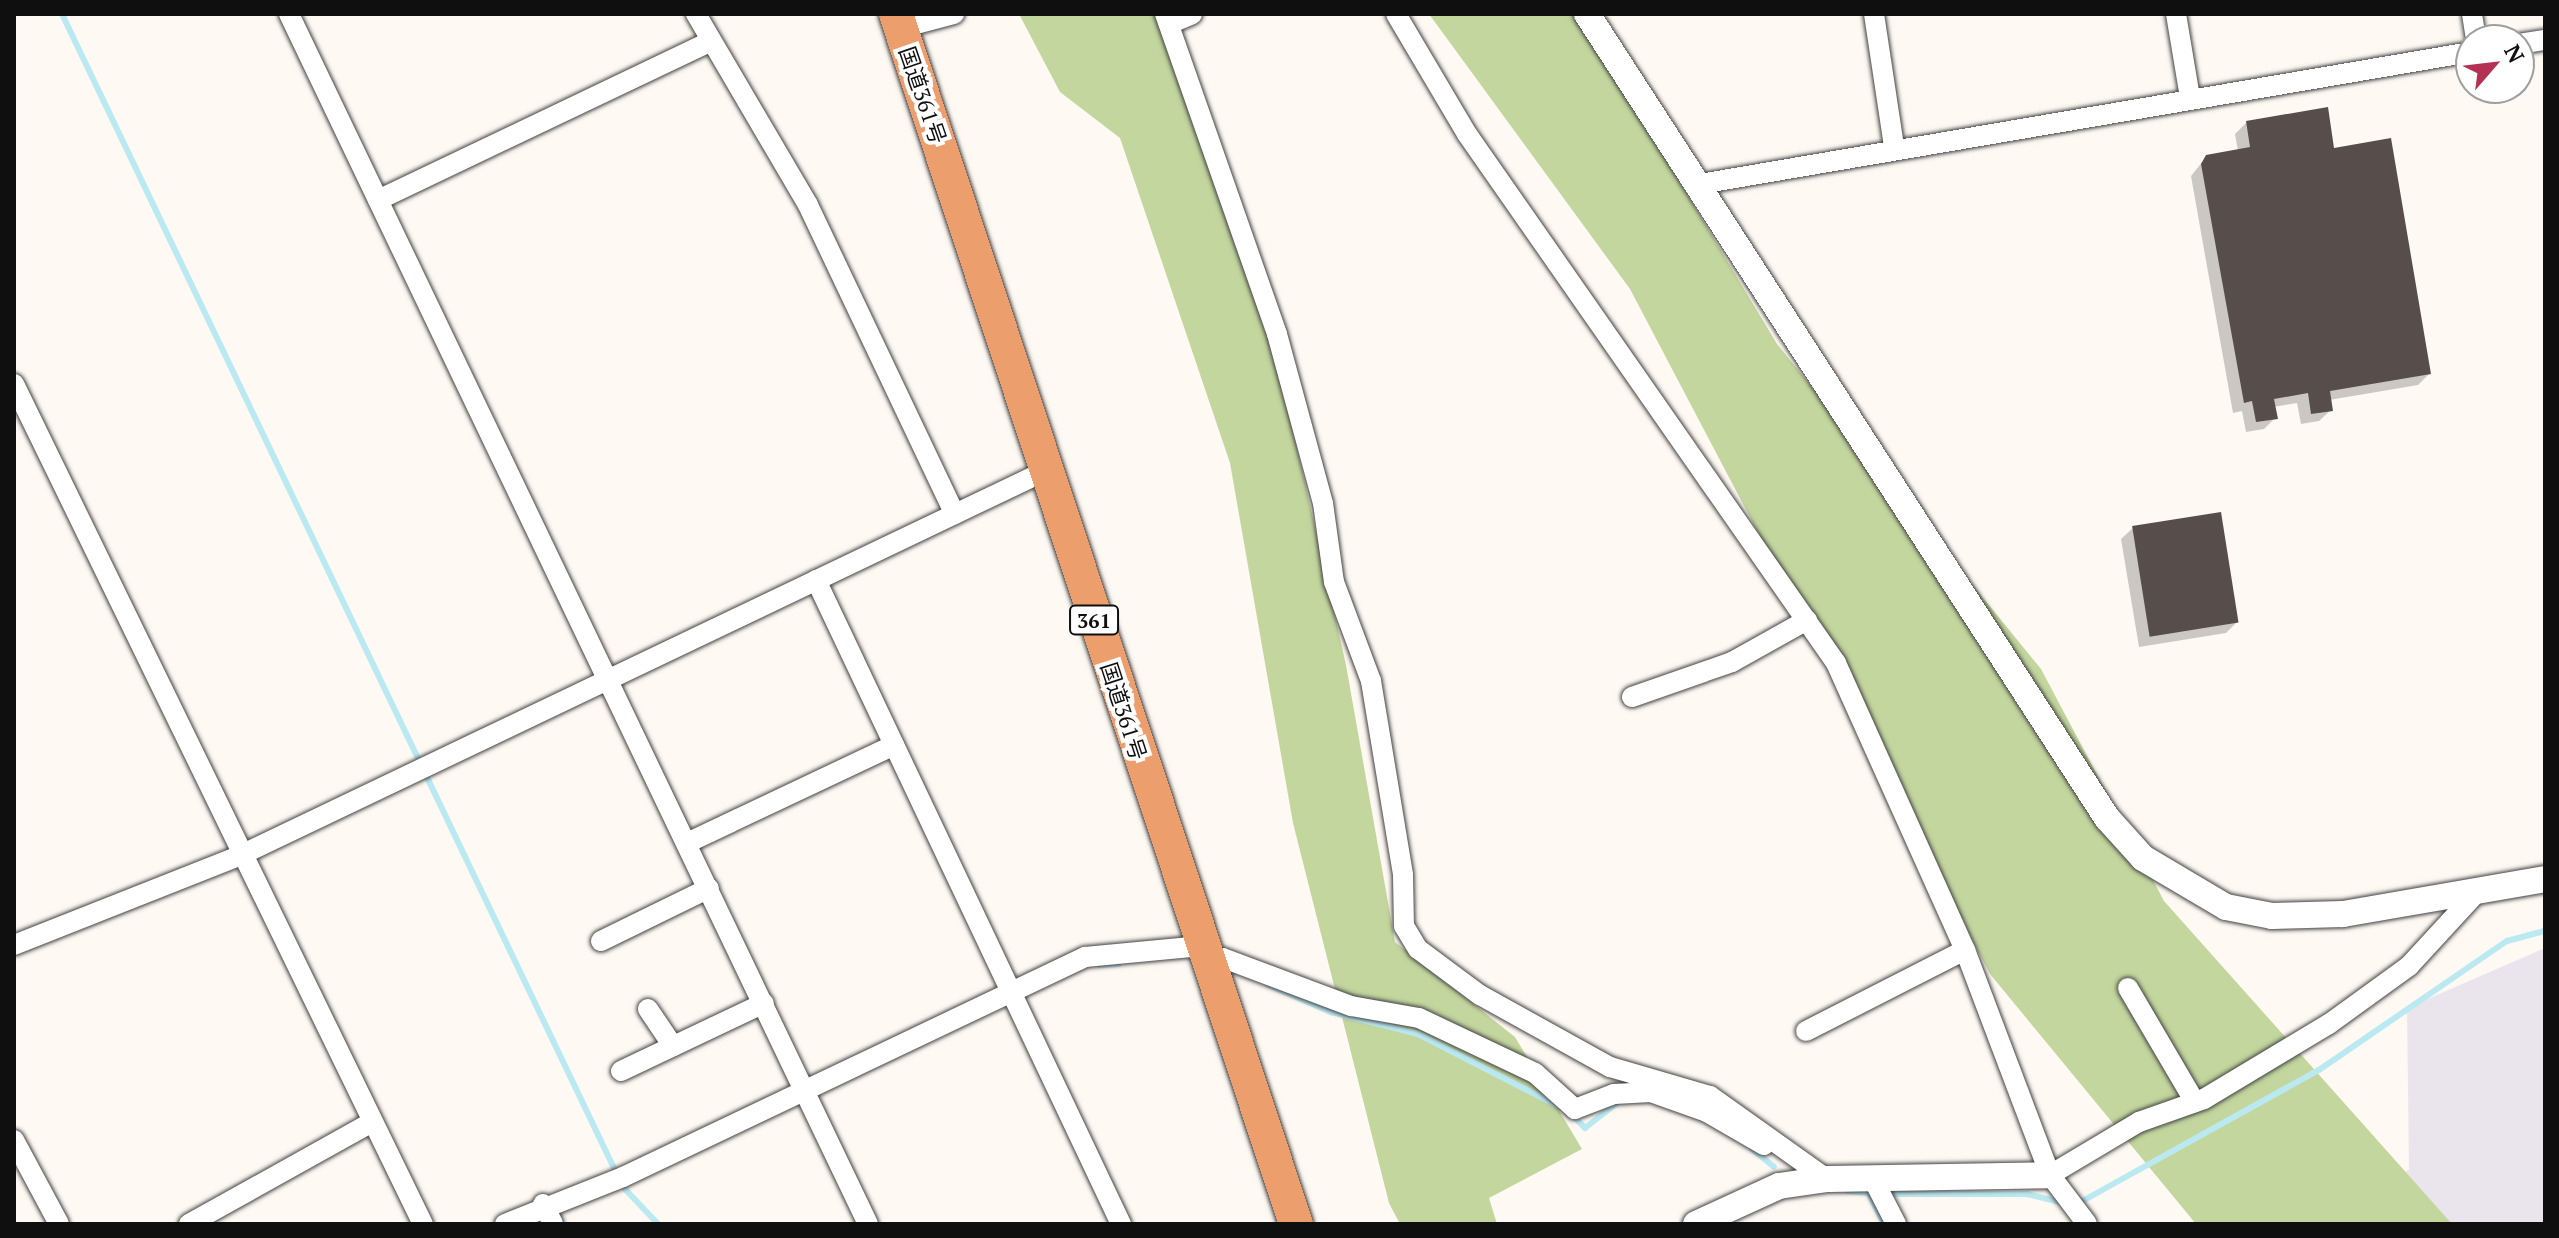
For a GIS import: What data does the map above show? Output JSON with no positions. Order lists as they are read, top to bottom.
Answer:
{
  "streets": {
    "highway": ["国道361号", "361"]
  },
  "north": "top right"
}
